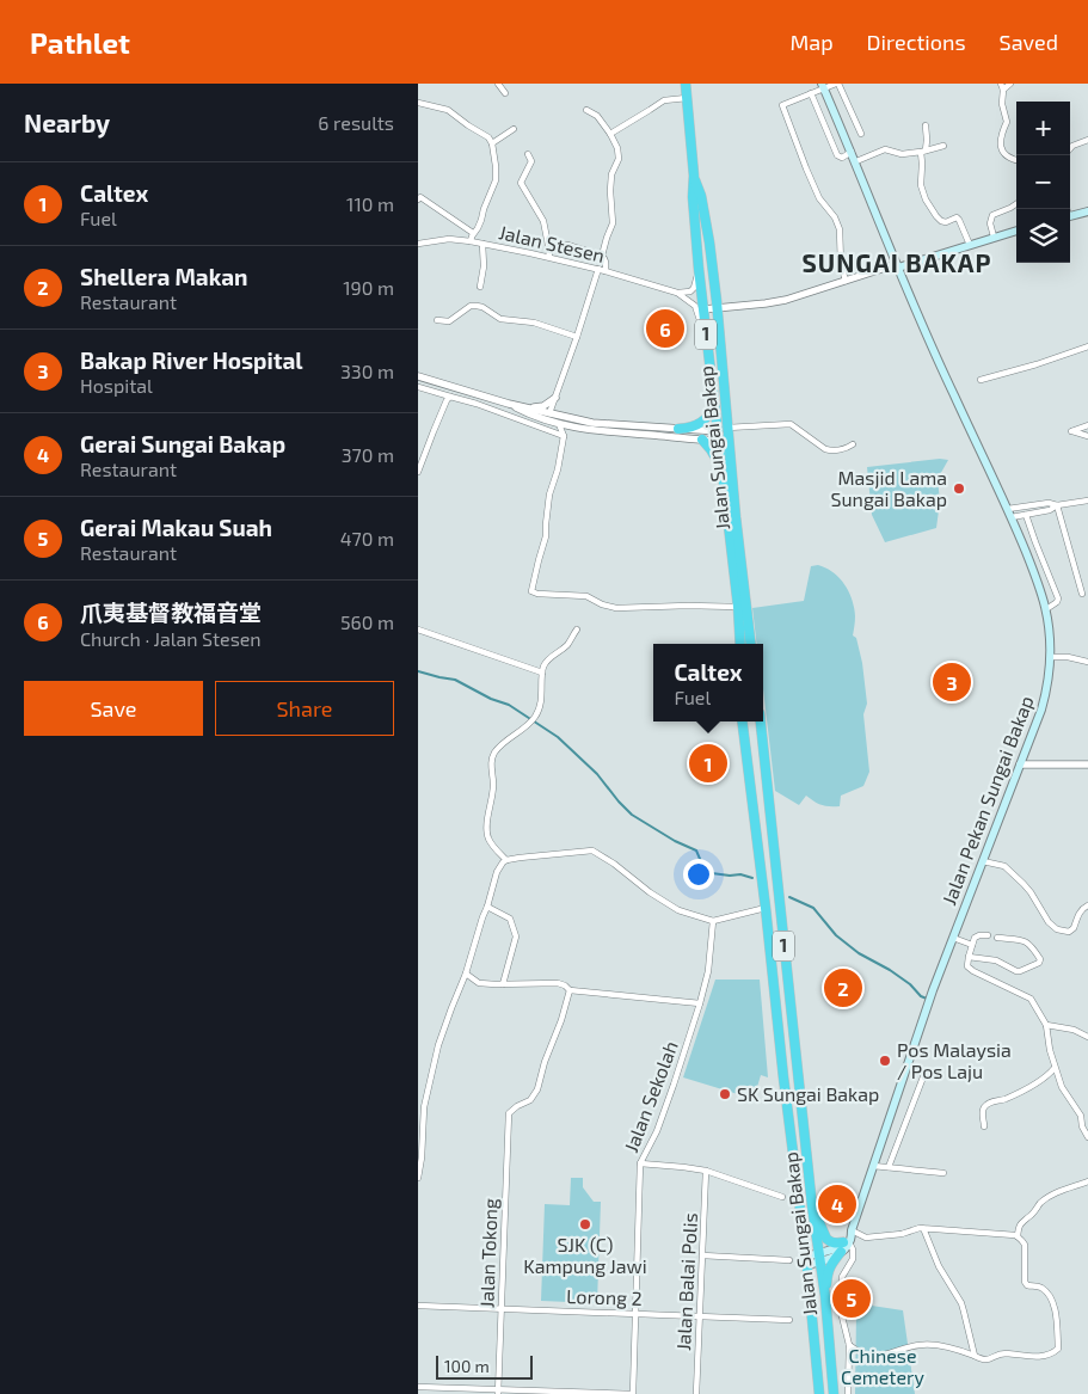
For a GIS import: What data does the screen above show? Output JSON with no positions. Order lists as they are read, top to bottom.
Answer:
{
  "streets": {
    "highway": ["1", "Jalan Sungai Bakap"],
    "main road": ["Jalan Pekan Sungai Bakap"],
    "street": [
      "Jalan Stesen",
      "Jalan Sekolah",
      "Jalan Tokong",
      "Jalan Balai Polis",
      "Lorong 2"
    ]
  },
  "crossings": [
    ["Jalan Stesen", "Jalan Sungai Bakap"],
    ["Jalan Sungai Bakap", "Jalan Pekan Sungai Bakap"],
    ["Jalan Sekolah", "Lorong 2"],
    ["Jalan Tokong", "Lorong 2"],
    ["Jalan Balai Polis", "Lorong 2"]
  ],
  "districts": ["SUNGAI BAKAP"],
  "parks": ["Chinese Cemetery"],
  "places": [
    "Masjid Lama Sungai Bakap",
    "Pos Malaysia / Pos Laju",
    "SK Sungai Bakap",
    "SJK (C) Kampung Jawi"
  ],
  "scale_bar": "100 m",
  "page": {
    "header": "Pathlet",
    "nav": ["Map", "Directions", "Saved"],
    "heading": ["Nearby", "6 results"],
    "map_buttons": ["+", "−"],
    "list": [
      {
        "mark": "1",
        "name": "Caltex",
        "note": "Fuel",
        "value": "110 m"
      },
      {
        "mark": "2",
        "name": "Shellera Makan",
        "note": "Restaurant",
        "value": "190 m"
      },
      {
        "mark": "3",
        "name": "Bakap River Hospital",
        "note": "Hospital",
        "value": "330 m"
      },
      {
        "mark": "4",
        "name": "Gerai Sungai Bakap",
        "note": "Restaurant",
        "value": "370 m"
      },
      {
        "mark": "5",
        "name": "Gerai Makau Suah",
        "note": "Restaurant",
        "value": "470 m"
      },
      {
        "mark": "6",
        "name": "爪夷基督教福音堂",
        "note": "Church · Jalan Stesen",
        "value": "560 m"
      }
    ],
    "pins": [
      "6",
      "3",
      "1",
      "2",
      "4",
      "5"
    ],
    "popup": ["Caltex", "Fuel"],
    "buttons": ["Save", "Share"],
    "scale": "100 m"
  }
}
